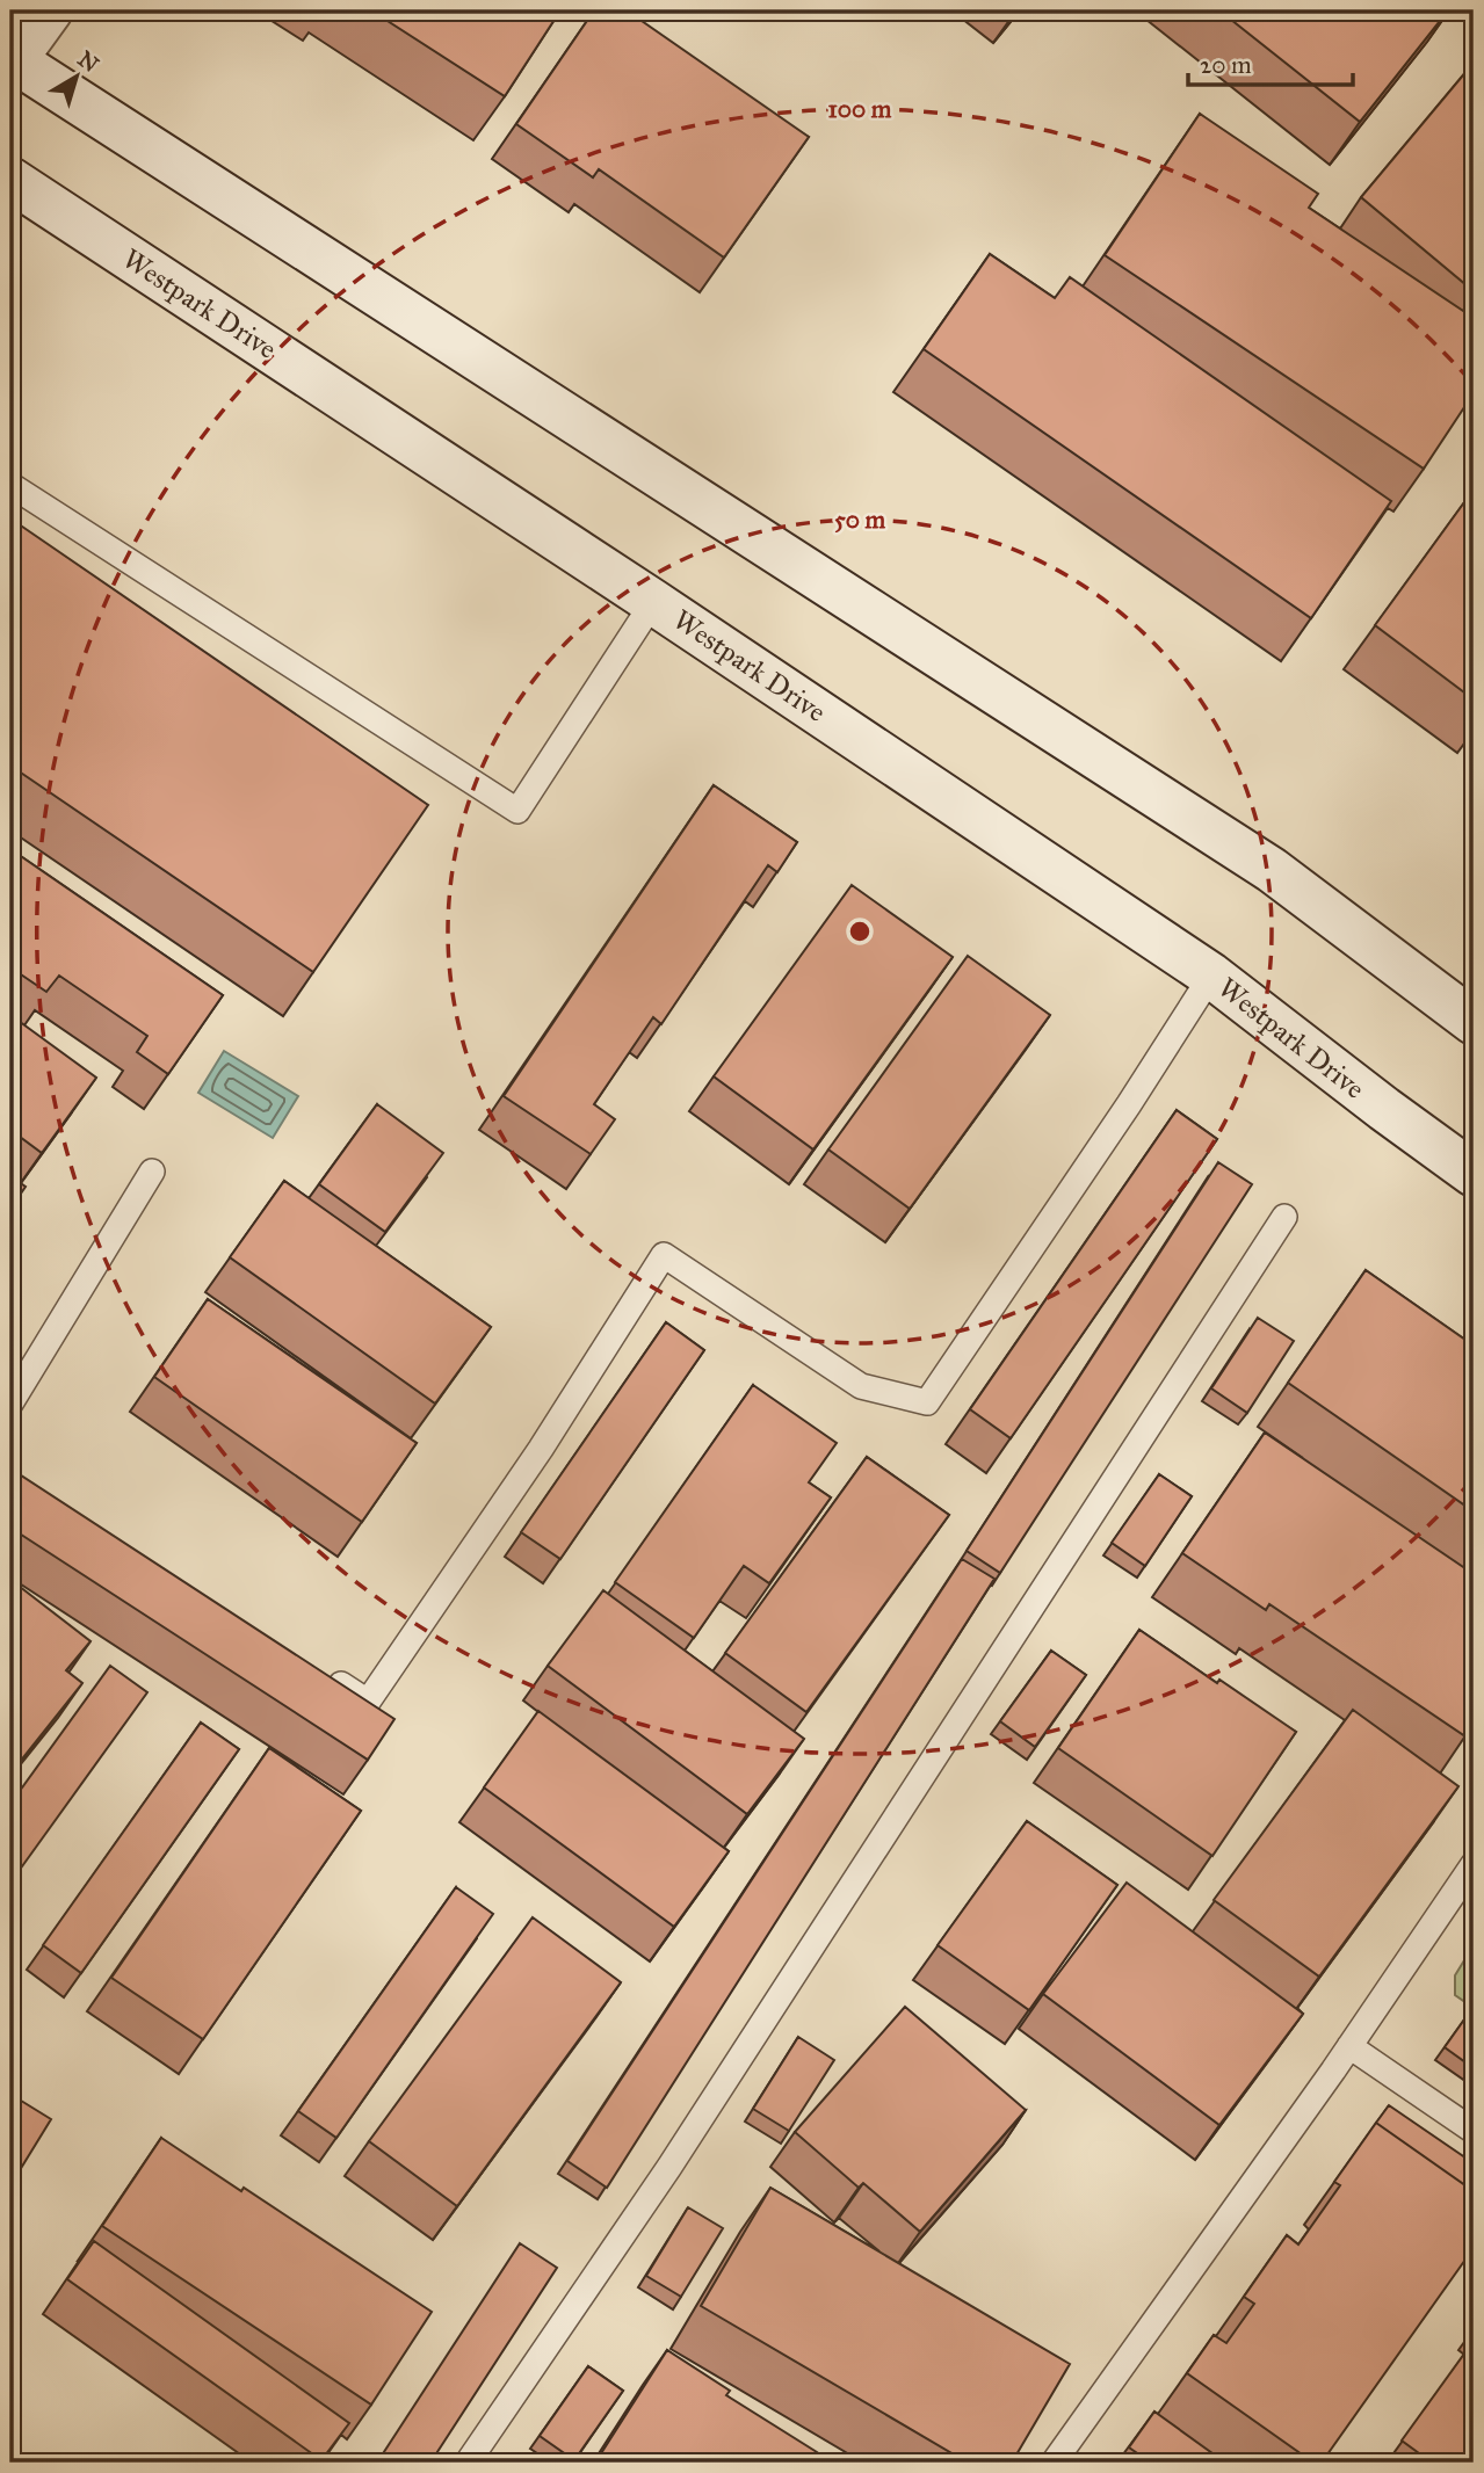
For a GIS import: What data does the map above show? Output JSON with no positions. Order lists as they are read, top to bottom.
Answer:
{
  "streets": {
    "main road": ["Westpark Drive"]
  },
  "scale_bar": "20 m",
  "north": "top right",
  "rings": ["100 m", "50 m"]
}
